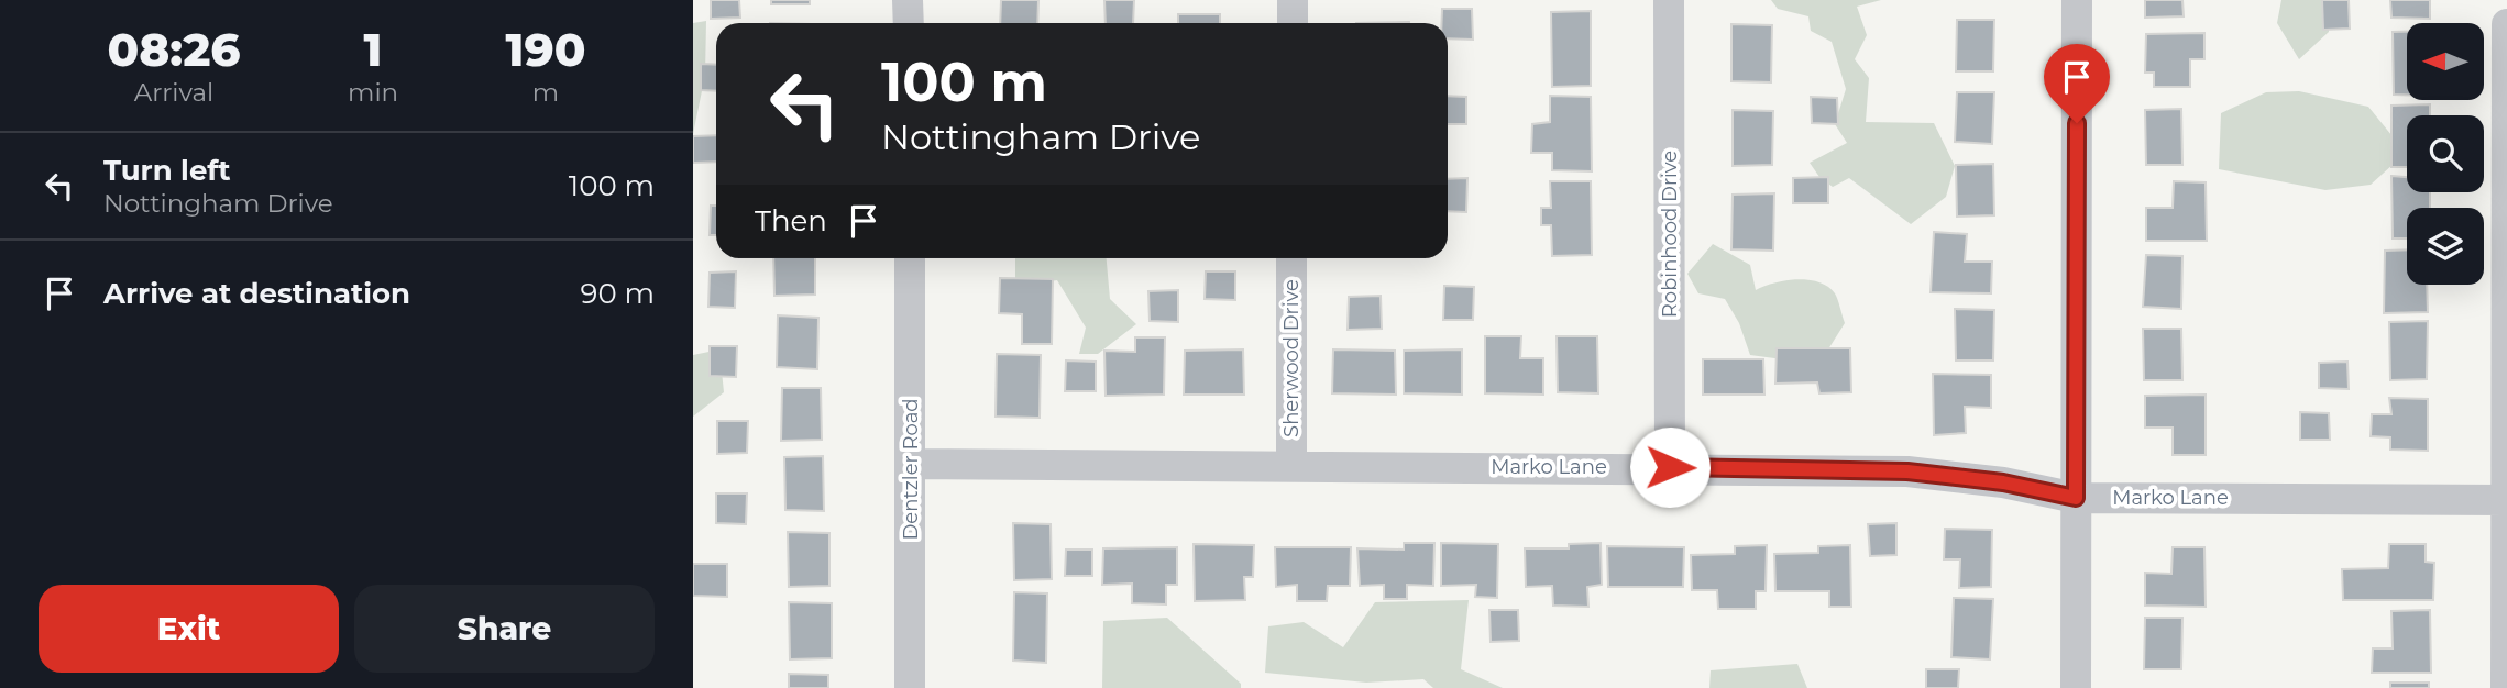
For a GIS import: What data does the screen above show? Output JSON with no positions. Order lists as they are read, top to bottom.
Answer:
{
  "streets": {
    "street": [
      "Robinhood Drive",
      "Sherwood Drive",
      "Marko Lane",
      "Dentzler Road"
    ]
  },
  "crossings": [
    ["Robinhood Drive", "Marko Lane"],
    ["Sherwood Drive", "Marko Lane"],
    ["Marko Lane", "Dentzler Road"]
  ],
  "north": "left",
  "page": {
    "eta": [
      "08:26",
      "Arrival",
      "1",
      "min",
      "190",
      "m"
    ],
    "turn": ["100 m", "Nottingham Drive"],
    "list": [
      {
        "name": "Turn left",
        "note": "Nottingham Drive",
        "value": "100 m"
      },
      {
        "name": "Arrive at destination",
        "value": "90 m"
      }
    ],
    "then": "Then",
    "buttons": ["Exit", "Share"]
  }
}
